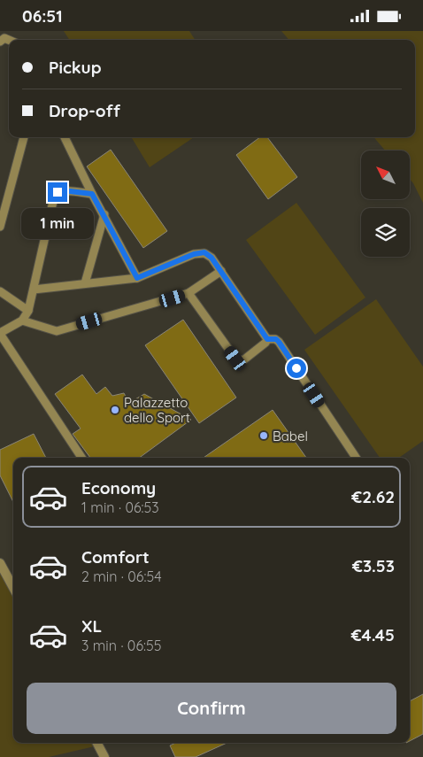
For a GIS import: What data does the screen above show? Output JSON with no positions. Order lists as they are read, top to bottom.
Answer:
{
  "places": ["Palazzetto dello Sport", "Babel"],
  "north": "top left",
  "page": {
    "status": "06:51",
    "banner": ["Pickup", "Drop-off"],
    "bubble": "1 min",
    "list": [
      {
        "name": "Economy",
        "note": "1 min · 06:53",
        "value": "€2.62"
      },
      {
        "name": "Comfort",
        "note": "2 min · 06:54",
        "value": "€3.53"
      },
      {
        "name": "XL",
        "note": "3 min · 06:55",
        "value": "€4.45"
      }
    ],
    "buttons": "Confirm"
  }
}
